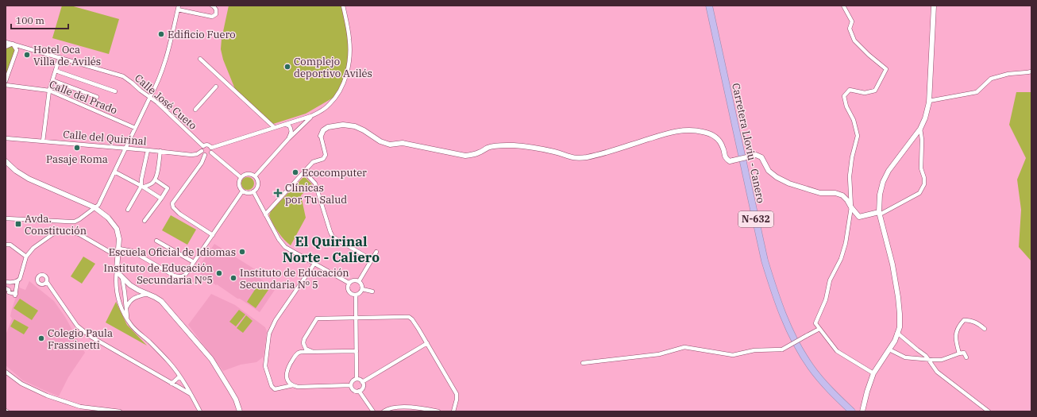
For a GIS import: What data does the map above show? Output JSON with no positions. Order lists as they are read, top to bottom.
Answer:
{
  "streets": {
    "highway": ["Carretera Lloviu - Canero", "N-632"],
    "street": ["Calle del Prado", "Calle José Cueto", "Calle del Quirinal"]
  },
  "crossings": [
    ["Calle José Cueto", "Calle del Quirinal"]
  ],
  "districts": ["El Quirinal Norte - Caliero"],
  "places": {
    "other": [
      "Edificio Fuero",
      "Hotel Oca Villa de Avilés",
      "Complejo deportivo Avilés",
      "Pasaje Roma",
      "Ecocomputer",
      "Escuela Oficial de Idiomas",
      "Instituto de Educación Secundaria Nº5",
      "Instituto de Educación Secundaria Nº 5",
      "Colegio Paula Frassinetti"
    ],
    "health": ["Clínicas por Tu Salud"],
    "transit": ["Avda. Constitución"]
  },
  "scale_bar": "100 m"
}
